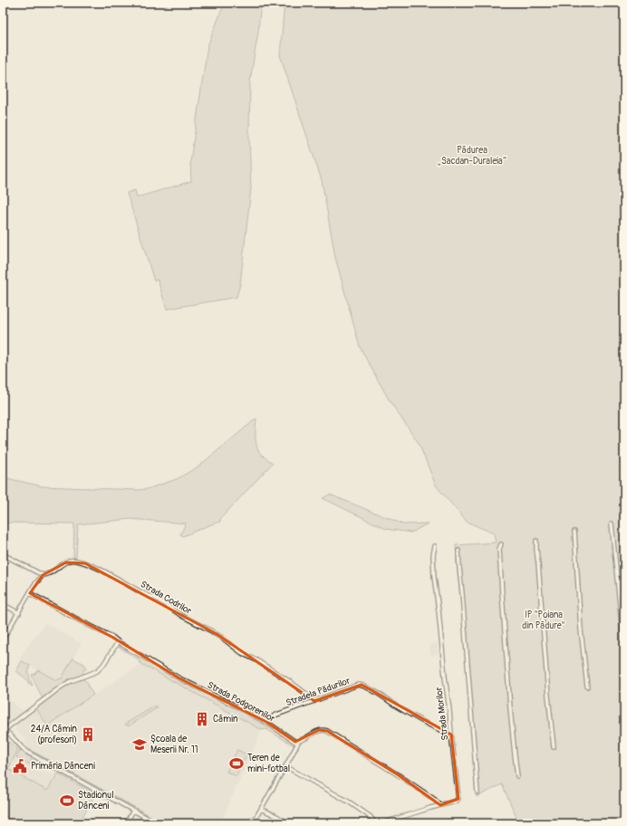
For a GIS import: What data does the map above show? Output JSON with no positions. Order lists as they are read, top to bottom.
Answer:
{
  "streets": {
    "street": [
      "Strada Codrilor",
      "Stradela Pădurilor",
      "Strada Podgorenilor",
      "Strada Morilor"
    ]
  },
  "crossings": [
    ["Strada Codrilor", "Stradela Pădurilor"],
    ["Stradela Pădurilor", "Strada Podgorenilor"],
    ["Stradela Pădurilor", "Strada Morilor"]
  ],
  "parks": ["Pădurea „Sacdan-Duraleia”", "IP \"Poiana din Pădure\""],
  "places": {
    "building": ["Cămin", "24/A Cămin (profesori)"],
    "school or university": ["Şcoala de Meserii Nr. 11"],
    "sports": ["Teren de mini-fotbal", "Stadionul Dănceni"],
    "public building": ["Primăria Dănceni"]
  }
}
